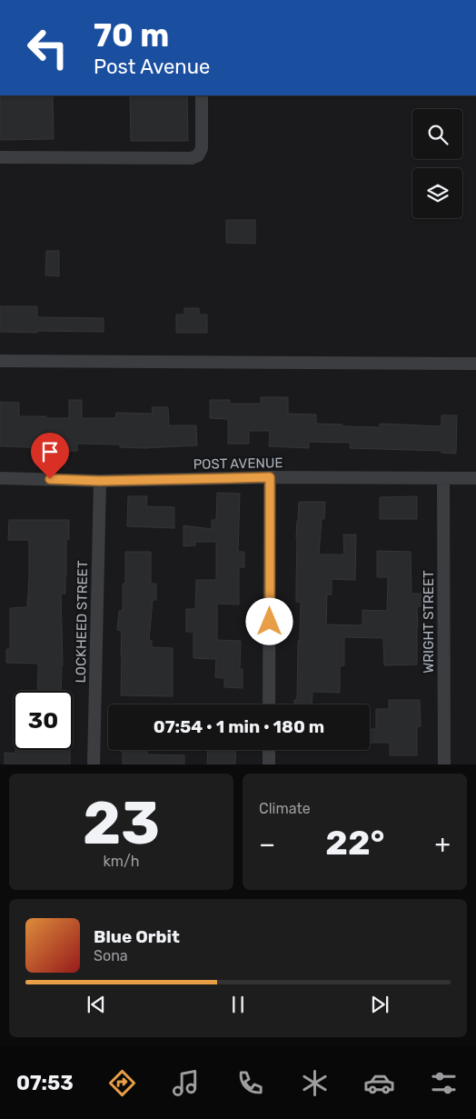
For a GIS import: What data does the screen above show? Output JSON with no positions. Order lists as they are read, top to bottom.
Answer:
{
  "streets": {
    "street": ["POST AVENUE", "LOCKHEED STREET", "WRIGHT STREET"]
  },
  "crossings": [
    ["POST AVENUE", "LOCKHEED STREET"],
    ["POST AVENUE", "WRIGHT STREET"]
  ],
  "page": {
    "turn": ["70 m", "Post Avenue"],
    "limit": "30",
    "trip": "07:54 · 1 min · 180 m",
    "tile": [
      ["23", "km/h"],
      "Climate"
    ],
    "heat": ["−", "22°", "+"],
    "song": ["Blue Orbit", "Sona"],
    "tabs": "07:53"
  }
}
